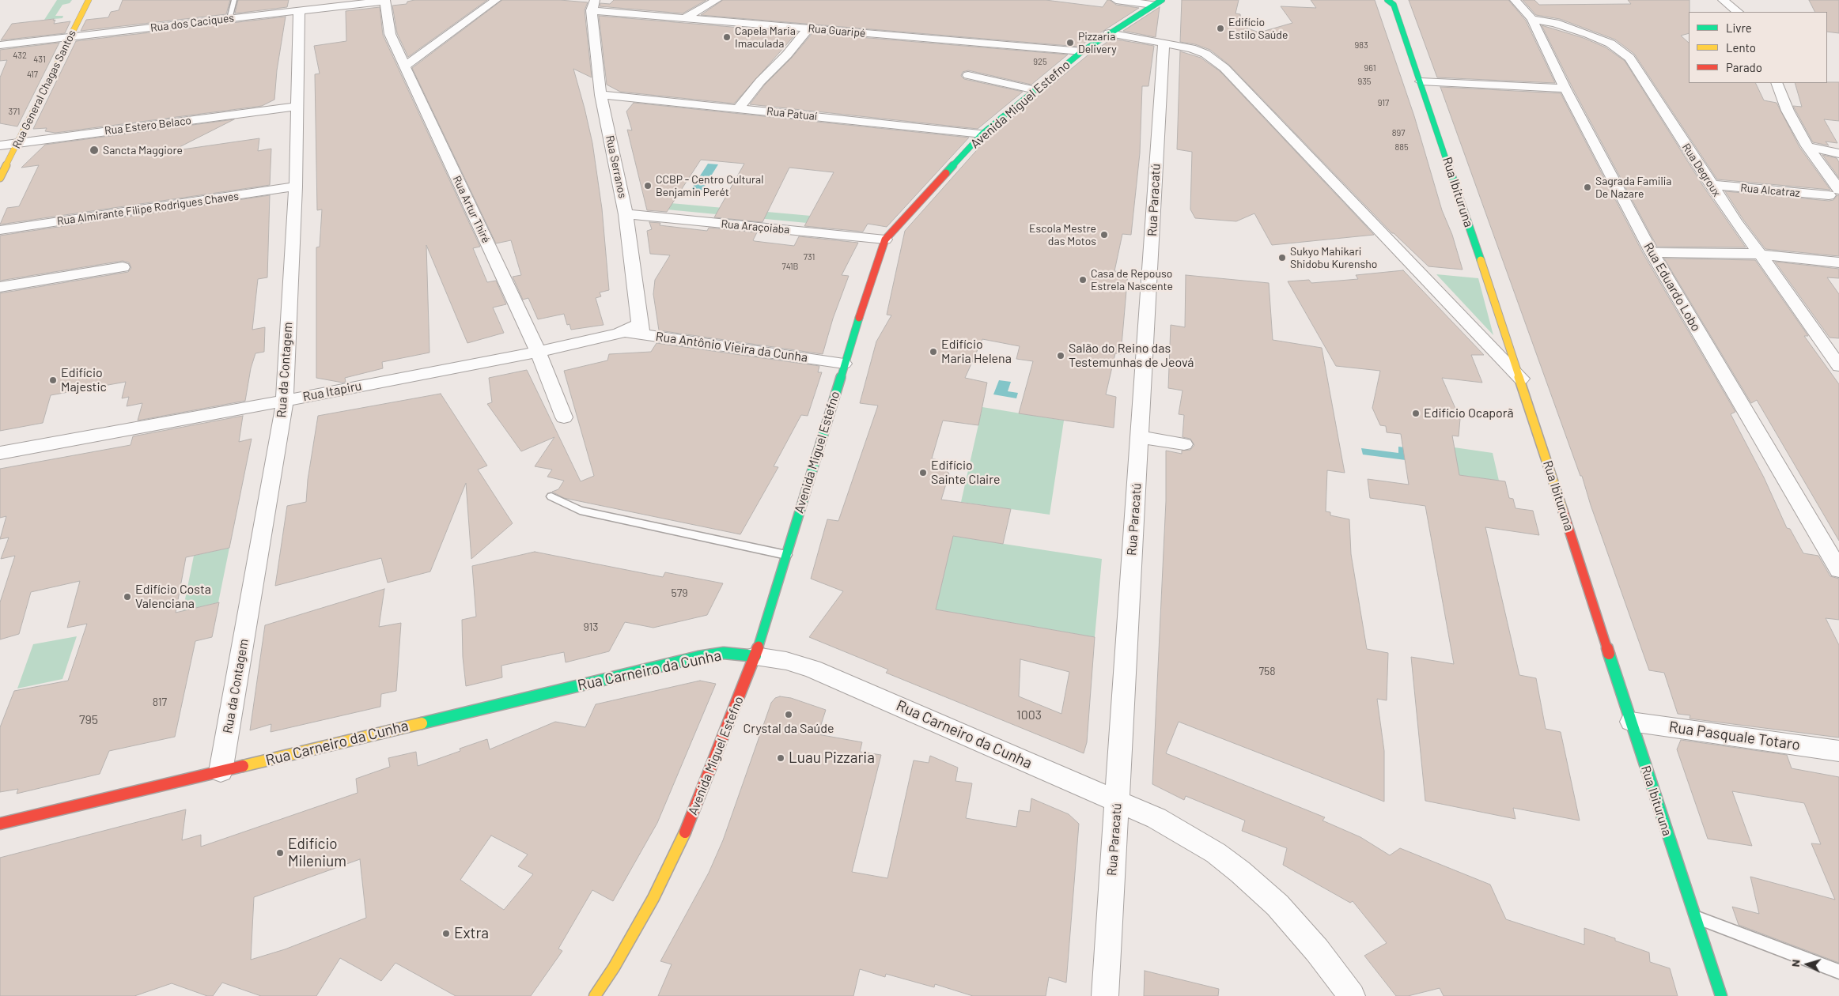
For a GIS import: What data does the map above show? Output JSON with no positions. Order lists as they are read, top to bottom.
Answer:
{
  "streets": {
    "street": [
      "Rua dos Caciques",
      "Rua Guaripé",
      "Rua General Chagas Santos",
      "Avenida Miguel Estefno",
      "Rua Patuaí",
      "Rua Estero Belaco",
      "Rua Serranos",
      "Rua Degroux",
      "Rua Alcatraz",
      "Rua Ibituruna",
      "Rua Paracatú",
      "Rua Almirante Filipe Rodrigues Chaves",
      "Rua Artur Thiré",
      "Rua Araçoiaba",
      "Rua Eduardo Lobo",
      "Rua Antônio Vieira da Cunha",
      "Rua da Contagem",
      "Rua Itapiru",
      "Rua Carneiro da Cunha",
      "Rua Pasquale Totaro"
    ]
  },
  "crossings": [
    ["Rua dos Caciques", "Rua General Chagas Santos"],
    ["Rua dos Caciques", "Rua Artur Thiré"],
    ["Rua dos Caciques", "Rua da Contagem"],
    ["Rua Guaripé", "Avenida Miguel Estefno"],
    ["Rua Guaripé", "Rua Serranos"],
    ["Rua General Chagas Santos", "Rua Estero Belaco"],
    ["Avenida Miguel Estefno", "Rua Patuaí"],
    ["Avenida Miguel Estefno", "Rua Araçoiaba"],
    ["Avenida Miguel Estefno", "Rua Antônio Vieira da Cunha"],
    ["Avenida Miguel Estefno", "Rua Carneiro da Cunha"],
    ["Rua Patuaí", "Rua Serranos"],
    ["Rua Estero Belaco", "Rua da Contagem"],
    ["Rua Serranos", "Rua Araçoiaba"],
    ["Rua Serranos", "Rua Antônio Vieira da Cunha"],
    ["Rua Degroux", "Rua Alcatraz"],
    ["Rua Degroux", "Rua Eduardo Lobo"],
    ["Rua Ibituruna", "Rua Pasquale Totaro"],
    ["Rua Paracatú", "Rua Carneiro da Cunha"],
    ["Rua Almirante Filipe Rodrigues Chaves", "Rua da Contagem"],
    ["Rua Artur Thiré", "Rua Itapiru"],
    ["Rua Antônio Vieira da Cunha", "Rua Itapiru"],
    ["Rua da Contagem", "Rua Itapiru"],
    ["Rua da Contagem", "Rua Carneiro da Cunha"]
  ],
  "places": [
    "Edifício Estilo Saúde",
    "Capela Maria Imaculada",
    "Pizzaria Delivery",
    "Sancta Maggiore",
    "CCBP - Centro Cultural Benjamin Perét",
    "Sagrada Familia De Nazare",
    "Escola Mestre das Motos",
    "Sukyo Mahikari Shidobu Kurensho",
    "Casa de Repouso Estrela Nascente",
    "Edifício Maria Helena",
    "Salão do Reino das Testemunhas de Jeová",
    "Edifício Majestic",
    "Edifício Ocaporã",
    "Edifício Sainte Claire",
    "Edifício Costa Valenciana",
    "Crystal da Saúde",
    "Luau Pizzaria",
    "Edifício Milenium",
    "Extra"
  ],
  "house_numbers": [
    "983",
    "432",
    "431",
    "925",
    "961",
    "417",
    "935",
    "917",
    "371",
    "897",
    "885",
    "731",
    "741B",
    "579",
    "913",
    "758",
    "817",
    "1003",
    "795"
  ],
  "legend": ["Livre", "Lento", "Parado"],
  "north": "left"
}
